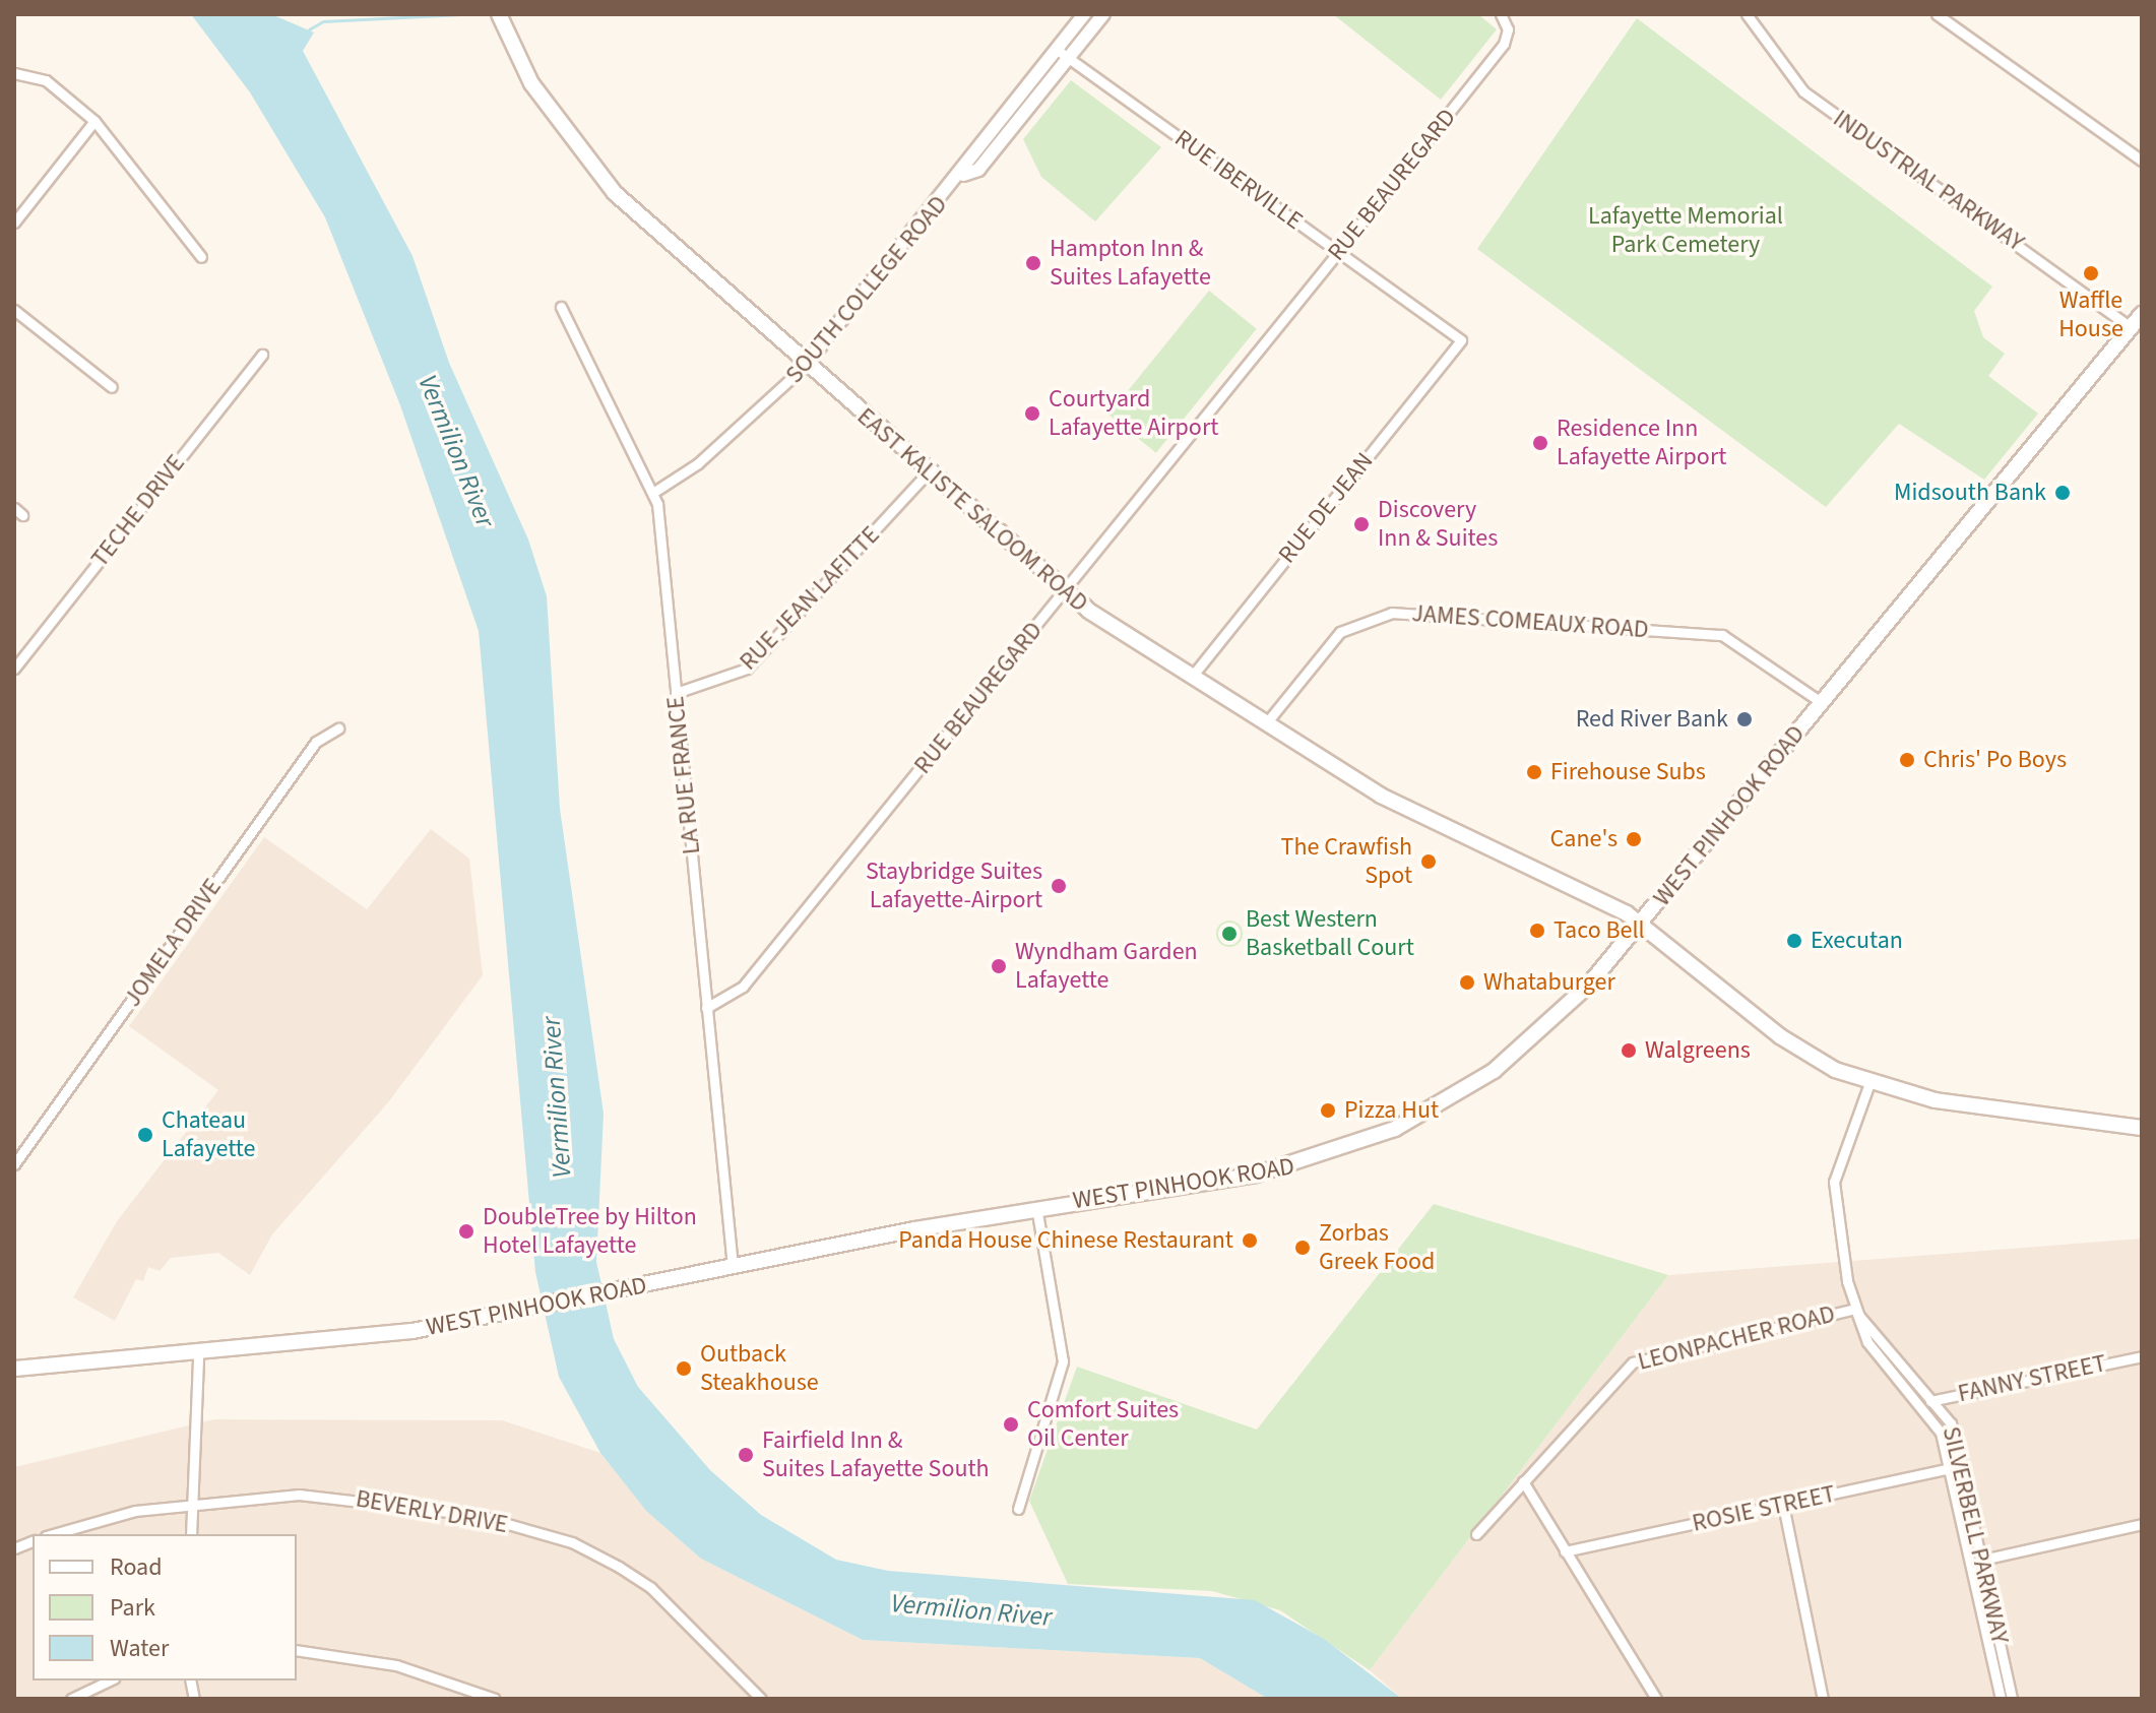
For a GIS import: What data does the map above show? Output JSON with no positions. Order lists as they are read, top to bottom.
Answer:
{
  "streets": {
    "main road": ["EAST KALISTE SALOOM ROAD", "WEST PINHOOK ROAD"],
    "street": [
      "RUE IBERVILLE",
      "INDUSTRIAL PARKWAY",
      "RUE BEAUREGARD",
      "SOUTH COLLEGE ROAD",
      "RUE DE JEAN",
      "TECHE DRIVE",
      "RUE JEAN LAFITTE",
      "JAMES COMEAUX ROAD",
      "LA RUE FRANCE",
      "JOMELA DRIVE",
      "LEONPACHER ROAD",
      "FANNY STREET",
      "ROSIE STREET",
      "BEVERLY DRIVE",
      "SILVERBELL PARKWAY"
    ]
  },
  "crossings": [
    ["RUE IBERVILLE", "RUE BEAUREGARD"],
    ["RUE IBERVILLE", "SOUTH COLLEGE ROAD"],
    ["RUE IBERVILLE", "RUE DE JEAN"],
    ["INDUSTRIAL PARKWAY", "WEST PINHOOK ROAD"],
    ["RUE BEAUREGARD", "EAST KALISTE SALOOM ROAD"],
    ["RUE BEAUREGARD", "LA RUE FRANCE"],
    ["SOUTH COLLEGE ROAD", "EAST KALISTE SALOOM ROAD"],
    ["SOUTH COLLEGE ROAD", "LA RUE FRANCE"],
    ["RUE DE JEAN", "EAST KALISTE SALOOM ROAD"],
    ["EAST KALISTE SALOOM ROAD", "RUE JEAN LAFITTE"],
    ["EAST KALISTE SALOOM ROAD", "JAMES COMEAUX ROAD"],
    ["EAST KALISTE SALOOM ROAD", "WEST PINHOOK ROAD"],
    ["EAST KALISTE SALOOM ROAD", "SILVERBELL PARKWAY"],
    ["RUE JEAN LAFITTE", "LA RUE FRANCE"],
    ["JAMES COMEAUX ROAD", "WEST PINHOOK ROAD"],
    ["LA RUE FRANCE", "WEST PINHOOK ROAD"],
    ["LEONPACHER ROAD", "SILVERBELL PARKWAY"],
    ["FANNY STREET", "SILVERBELL PARKWAY"],
    ["ROSIE STREET", "SILVERBELL PARKWAY"]
  ],
  "water": ["Vermilion River"],
  "parks": ["Lafayette Memorial Park Cemetery"],
  "places": [
    "Hampton Inn & Suites Lafayette",
    "Waffle House",
    "Courtyard Lafayette Airport",
    "Residence Inn Lafayette Airport",
    "Midsouth Bank",
    "Discovery Inn & Suites",
    "Red River Bank",
    "Chris' Po Boys",
    "Firehouse Subs",
    "Cane's",
    "The Crawfish Spot",
    "Staybridge Suites Lafayette-Airport",
    "Taco Bell",
    "Best Western Basketball Court",
    "Executan",
    "Wyndham Garden Lafayette",
    "Whataburger",
    "Walgreens",
    "Pizza Hut",
    "Chateau Lafayette",
    "DoubleTree by Hilton Hotel Lafayette",
    "Panda House Chinese Restaurant",
    "Zorbas Greek Food",
    "Outback Steakhouse",
    "Comfort Suites Oil Center",
    "Fairfield Inn & Suites Lafayette South"
  ],
  "legend": ["Road", "Park", "Water"]
}
